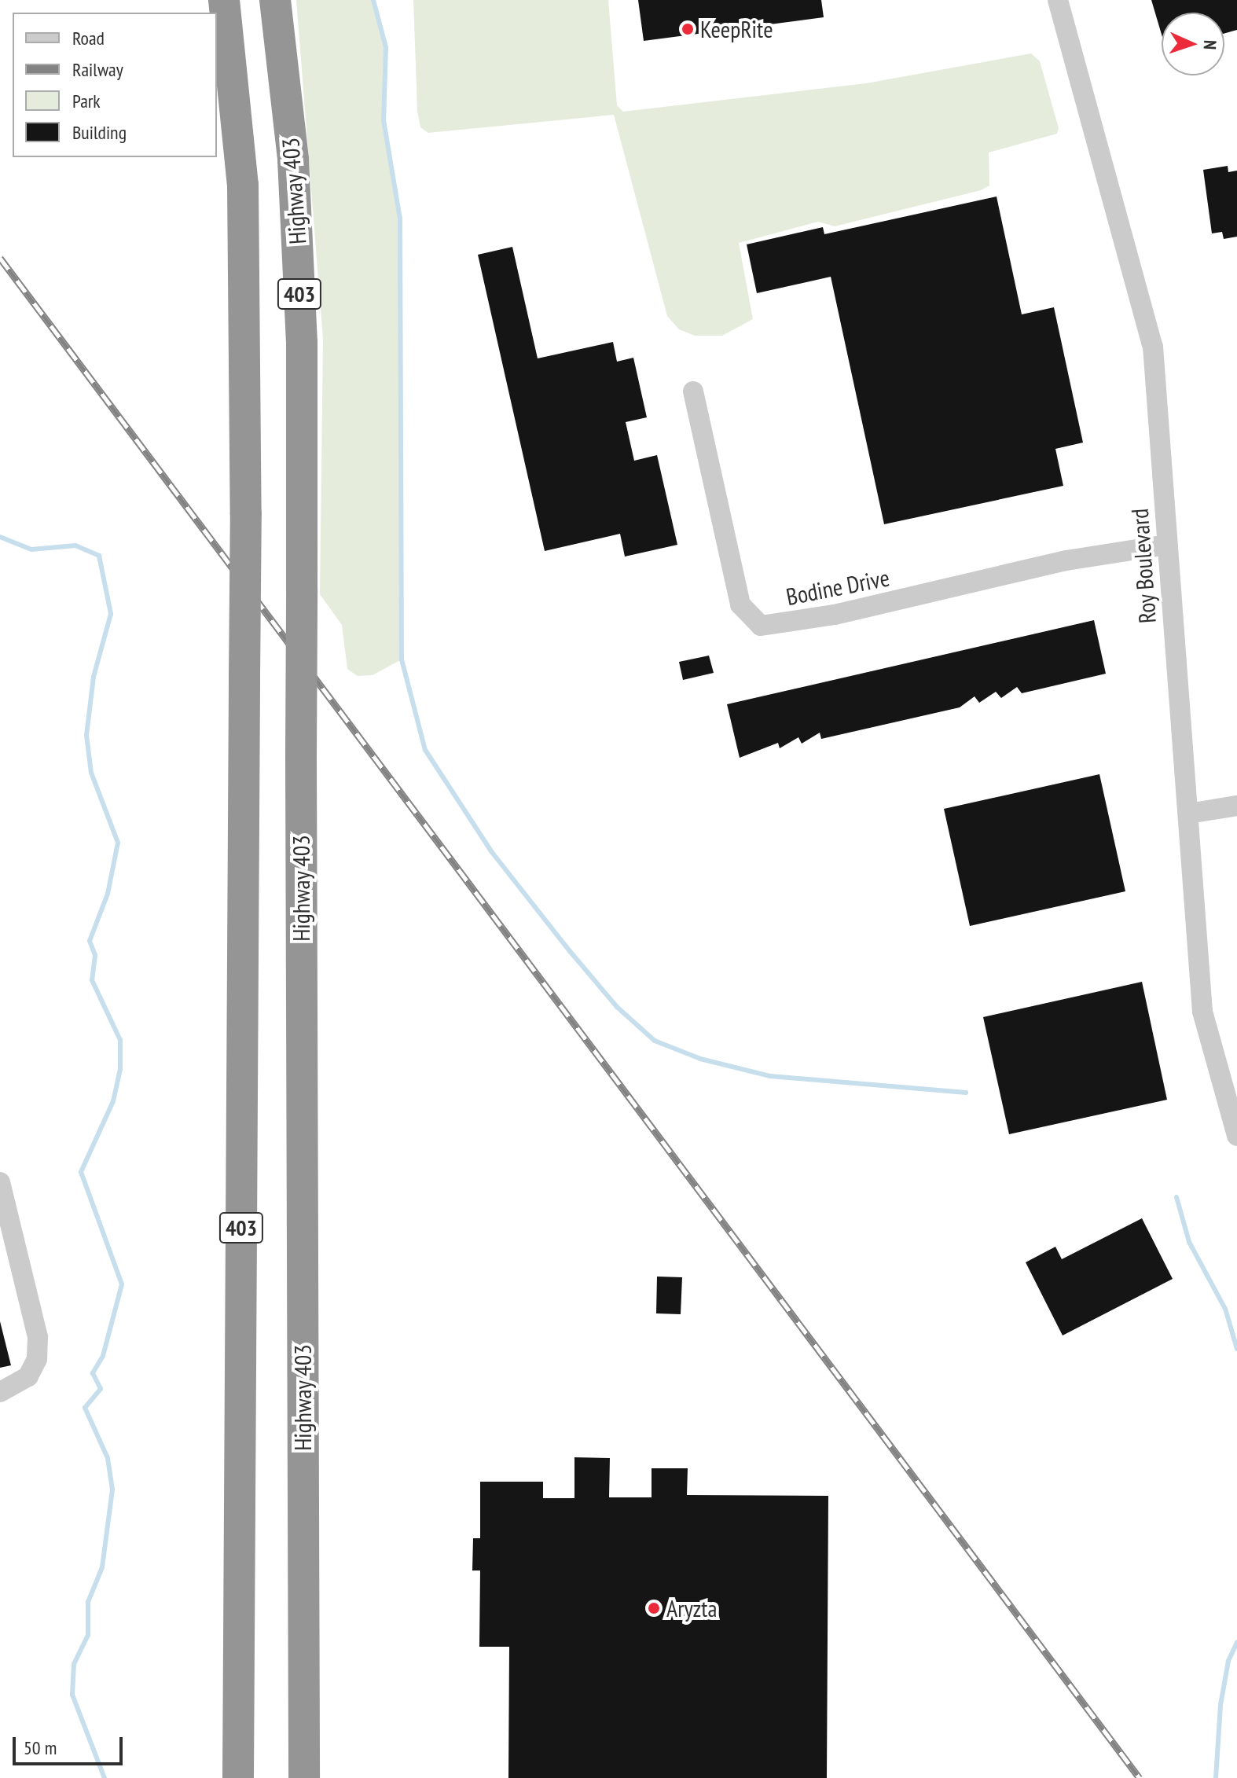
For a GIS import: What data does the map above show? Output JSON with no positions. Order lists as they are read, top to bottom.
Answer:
{
  "streets": {
    "highway": ["Highway 403", "403"],
    "street": ["Roy Boulevard", "Bodine Drive"]
  },
  "crossings": [
    ["Roy Boulevard", "Bodine Drive"]
  ],
  "places": ["KeepRite", "Aryzta"],
  "legend": [
    "Road",
    "Railway",
    "Park",
    "Building"
  ],
  "scale_bar": "50 m",
  "north": "right"
}
